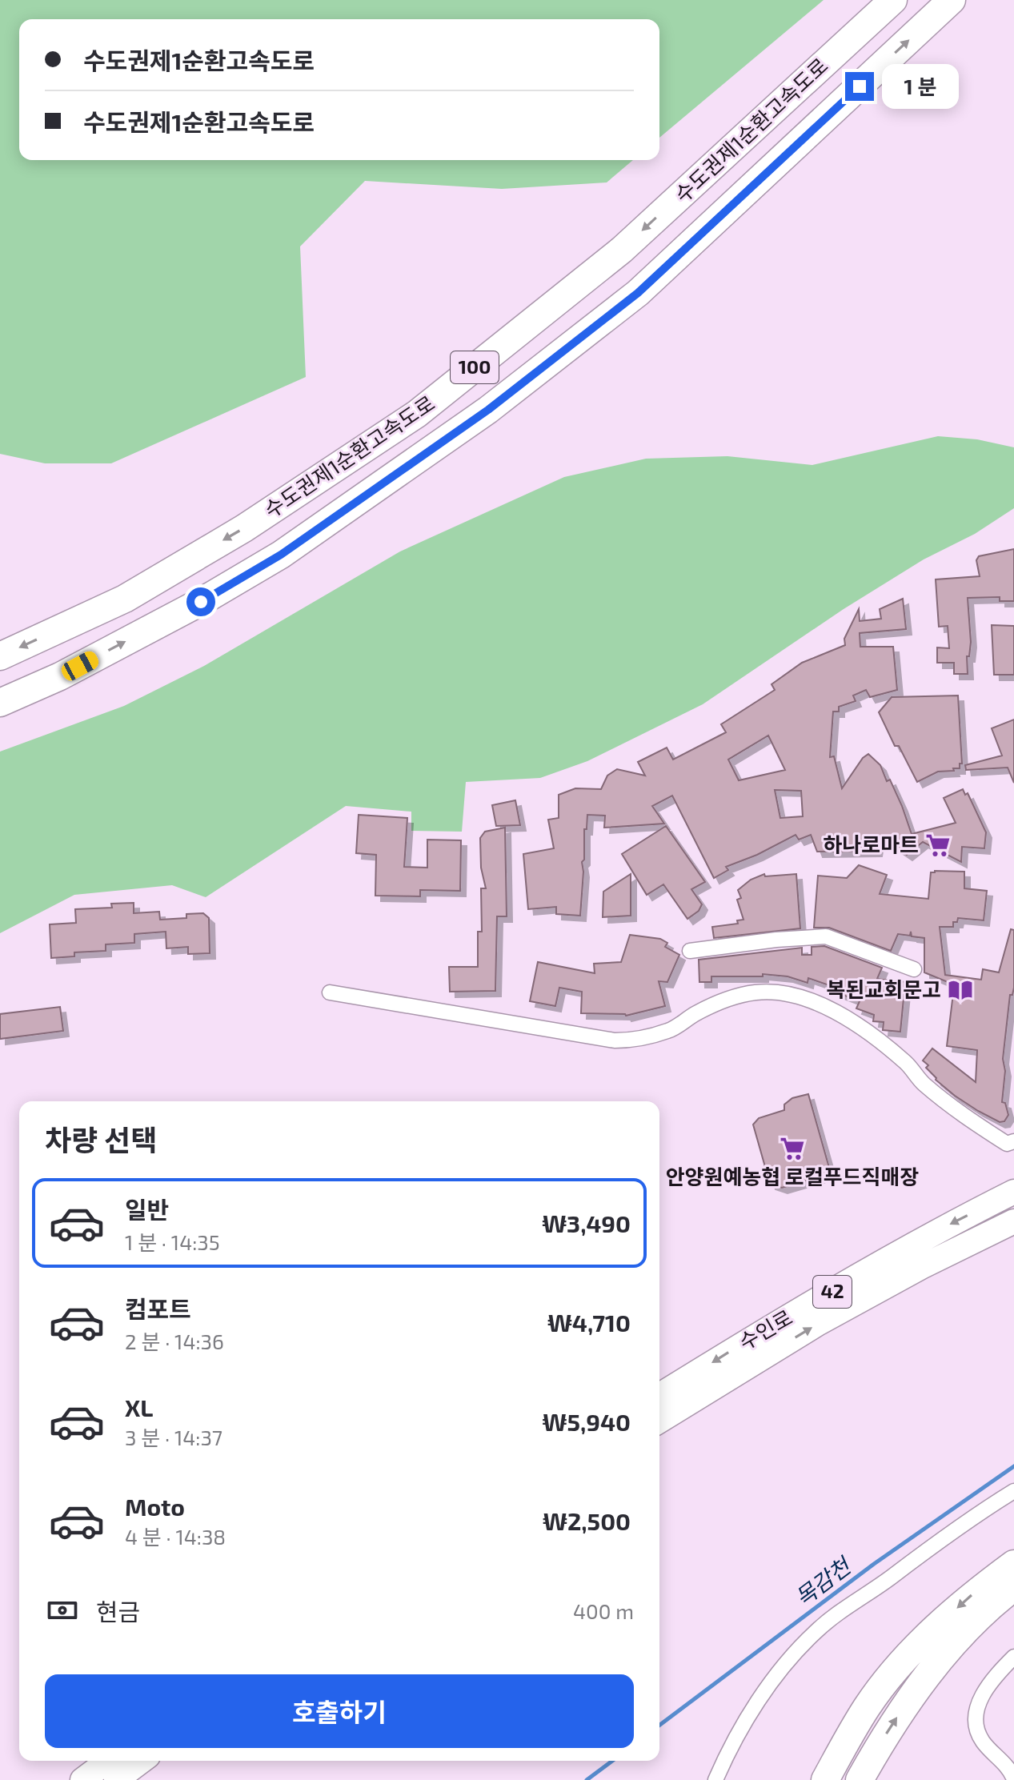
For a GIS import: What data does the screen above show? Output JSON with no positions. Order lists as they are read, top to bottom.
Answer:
{
  "streets": {
    "highway": ["수도권제1순환고속도로", "100"],
    "main road": ["42", "수인로"]
  },
  "water": ["목감천"],
  "places": {
    "supermarket": ["하나로마트", "안양원예농협 로컬푸드직매장"],
    "library": ["복된교회문고"]
  },
  "page": {
    "banner": ["수도권제1순환고속도로", "수도권제1순환고속도로"],
    "bubble": "1 분",
    "heading": "차량 선택",
    "list": [
      {
        "name": "일반",
        "note": "1 분 · 14:35",
        "value": "₩3,490"
      },
      {
        "name": "컴포트",
        "note": "2 분 · 14:36",
        "value": "₩4,710"
      },
      {
        "name": "XL",
        "note": "3 분 · 14:37",
        "value": "₩5,940"
      },
      {
        "name": "Moto",
        "note": "4 분 · 14:38",
        "value": "₩2,500"
      }
    ],
    "pay": ["현금", "400 m"],
    "buttons": "호출하기"
  }
}
